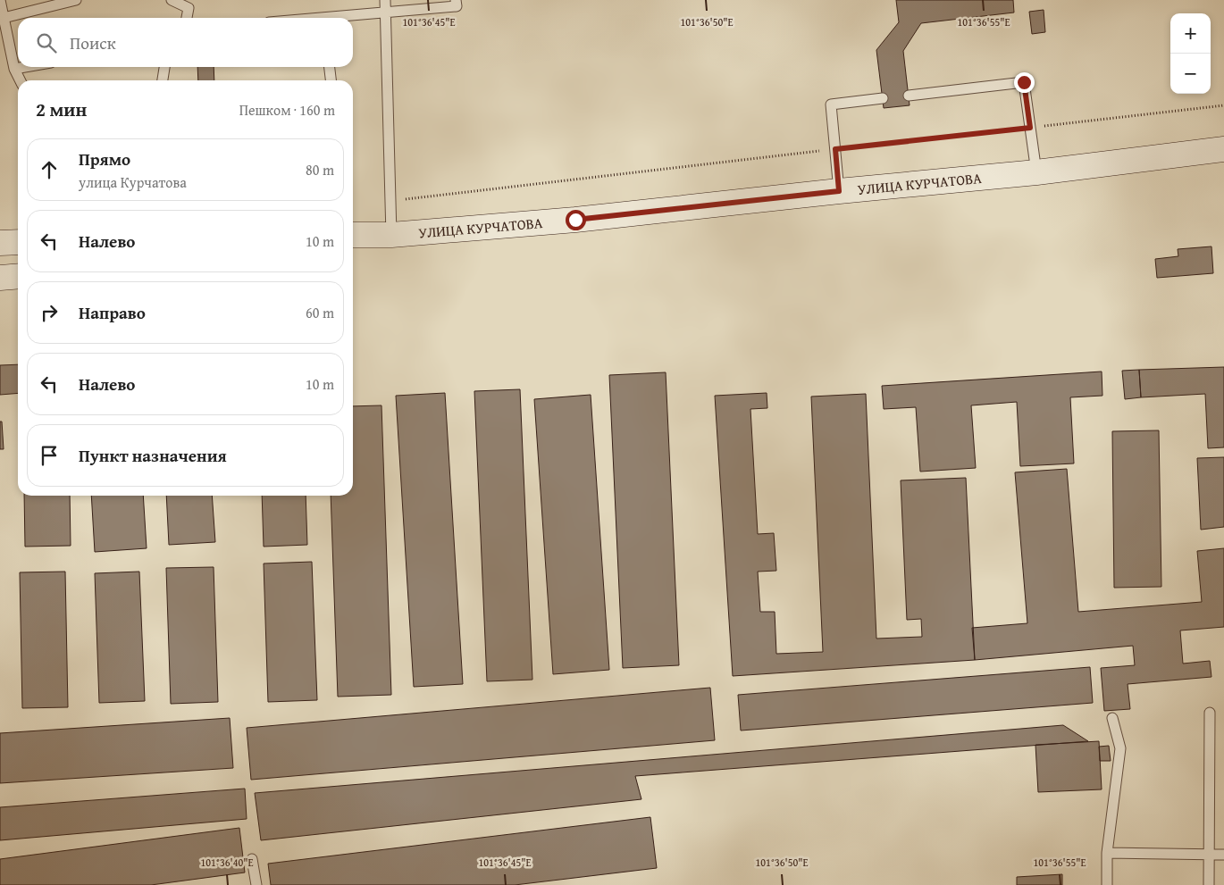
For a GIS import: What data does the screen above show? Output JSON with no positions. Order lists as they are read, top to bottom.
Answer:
{
  "streets": {
    "main road": ["УЛИЦА КУРЧАТОВА"]
  },
  "page": {
    "map_buttons": ["+", "−"],
    "search": "Поиск",
    "heading": ["2 мин", "Пешком · 160 m"],
    "list": [
      ["Прямо", "улица Курчатова", "80 m"],
      ["Налево", "10 m"],
      ["Направо", "60 m"],
      ["Налево", "10 m"],
      "Пункт назначения"
    ]
  },
  "coordinates": [
    "101°36'45\"E",
    "101°36'50\"E",
    "101°36'55\"E",
    "101°36'40\"E"
  ]
}
